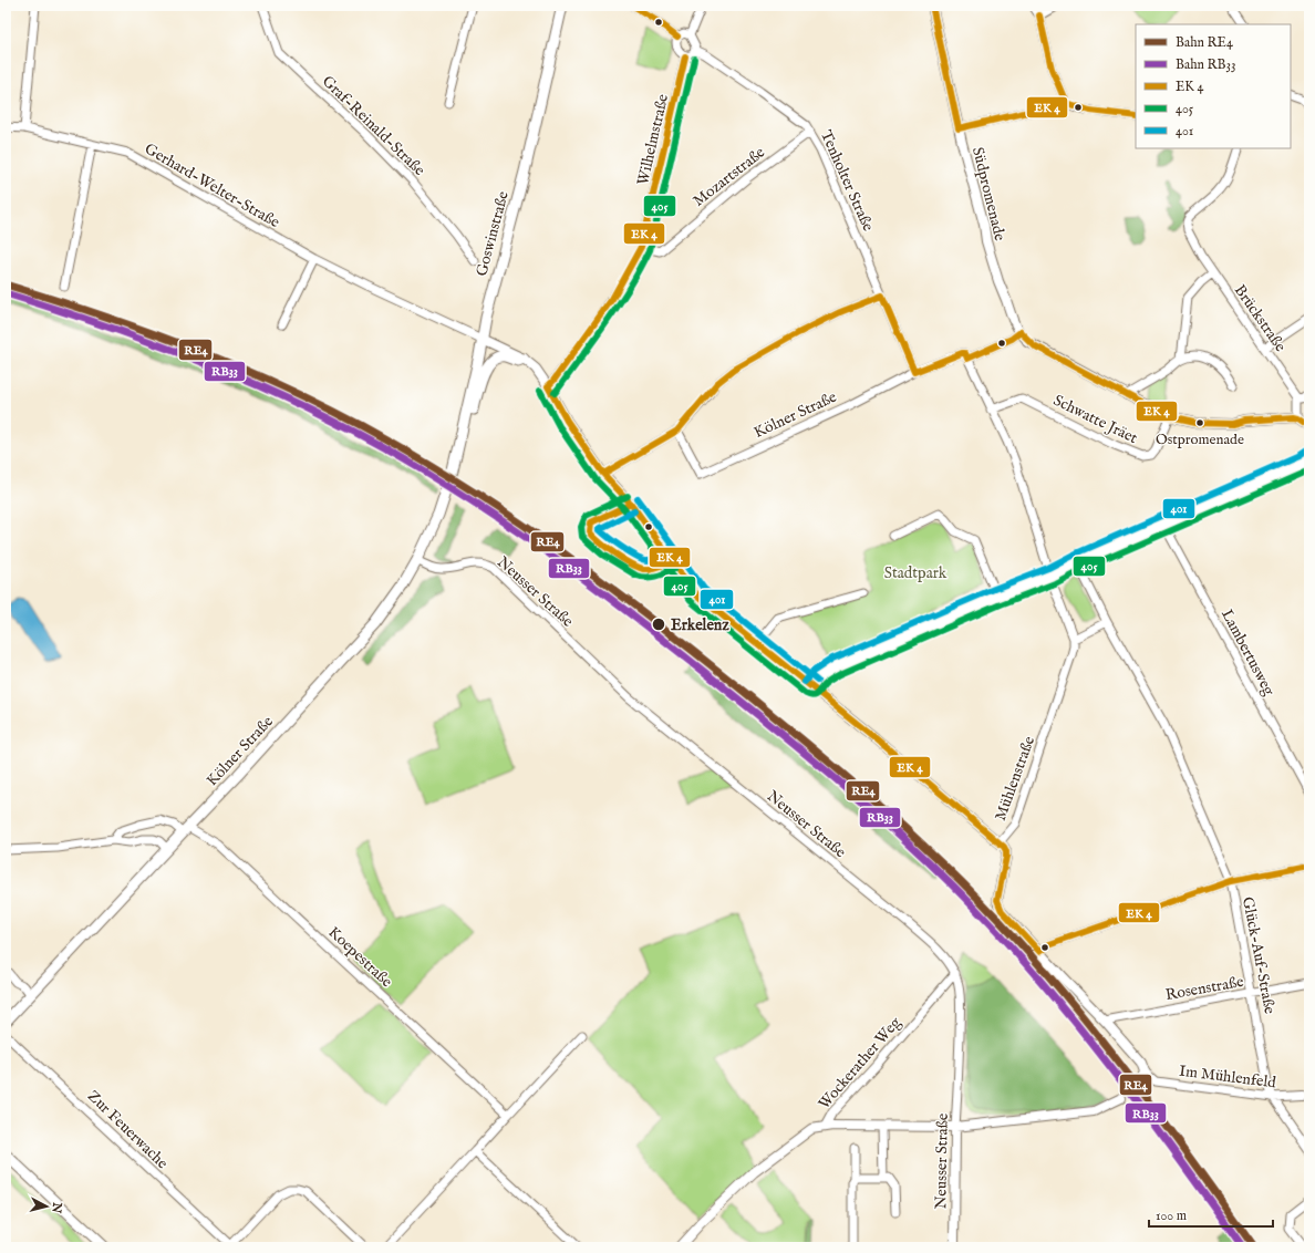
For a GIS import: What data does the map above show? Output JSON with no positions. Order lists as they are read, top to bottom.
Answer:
{
  "streets": {
    "main road": ["Goswinstraße", "Kölner Straße"],
    "street": [
      "Graf-Reinald-Straße",
      "Wilhelmstraße",
      "Mozartstraße",
      "Tenholter Straße",
      "Gerhard-Welter-Straße",
      "Südpromenade",
      "Brückstraße",
      "Schwatte Jräet",
      "Neusser Straße",
      "Lambertusweg",
      "Mühlenstraße",
      "Glück-Auf-Straße",
      "Koepestraße",
      "Rosenstraße",
      "Wockerather Weg",
      "Im Mühlenfeld",
      "Zur Feuerwache"
    ]
  },
  "crossings": [
    ["Wilhelmstraße", "Mozartstraße"],
    ["Wilhelmstraße", "Tenholter Straße"],
    ["Mozartstraße", "Tenholter Straße"],
    ["Tenholter Straße", "Kölner Straße"],
    ["Gerhard-Welter-Straße", "Goswinstraße"],
    ["Südpromenade", "Kölner Straße"],
    ["Goswinstraße", "Kölner Straße"],
    ["Kölner Straße", "Neusser Straße"],
    ["Kölner Straße", "Koepestraße"],
    ["Neusser Straße", "Wockerather Weg"],
    ["Mühlenstraße", "Rosenstraße"],
    ["Mühlenstraße", "Im Mühlenfeld"],
    ["Glück-Auf-Straße", "Rosenstraße"],
    ["Glück-Auf-Straße", "Im Mühlenfeld"]
  ],
  "parks": ["Stadtpark"],
  "places": ["Ostpromenade", "Erkelenz"],
  "lines": [
    "transit line 405",
    "rail line RE4",
    "rail line RB33",
    "transit line 401"
  ],
  "legend": [
    "Bahn RE4",
    "Bahn RB33",
    "EK 4",
    "405",
    "401"
  ],
  "scale_bar": "100 m",
  "north": "right"
}
